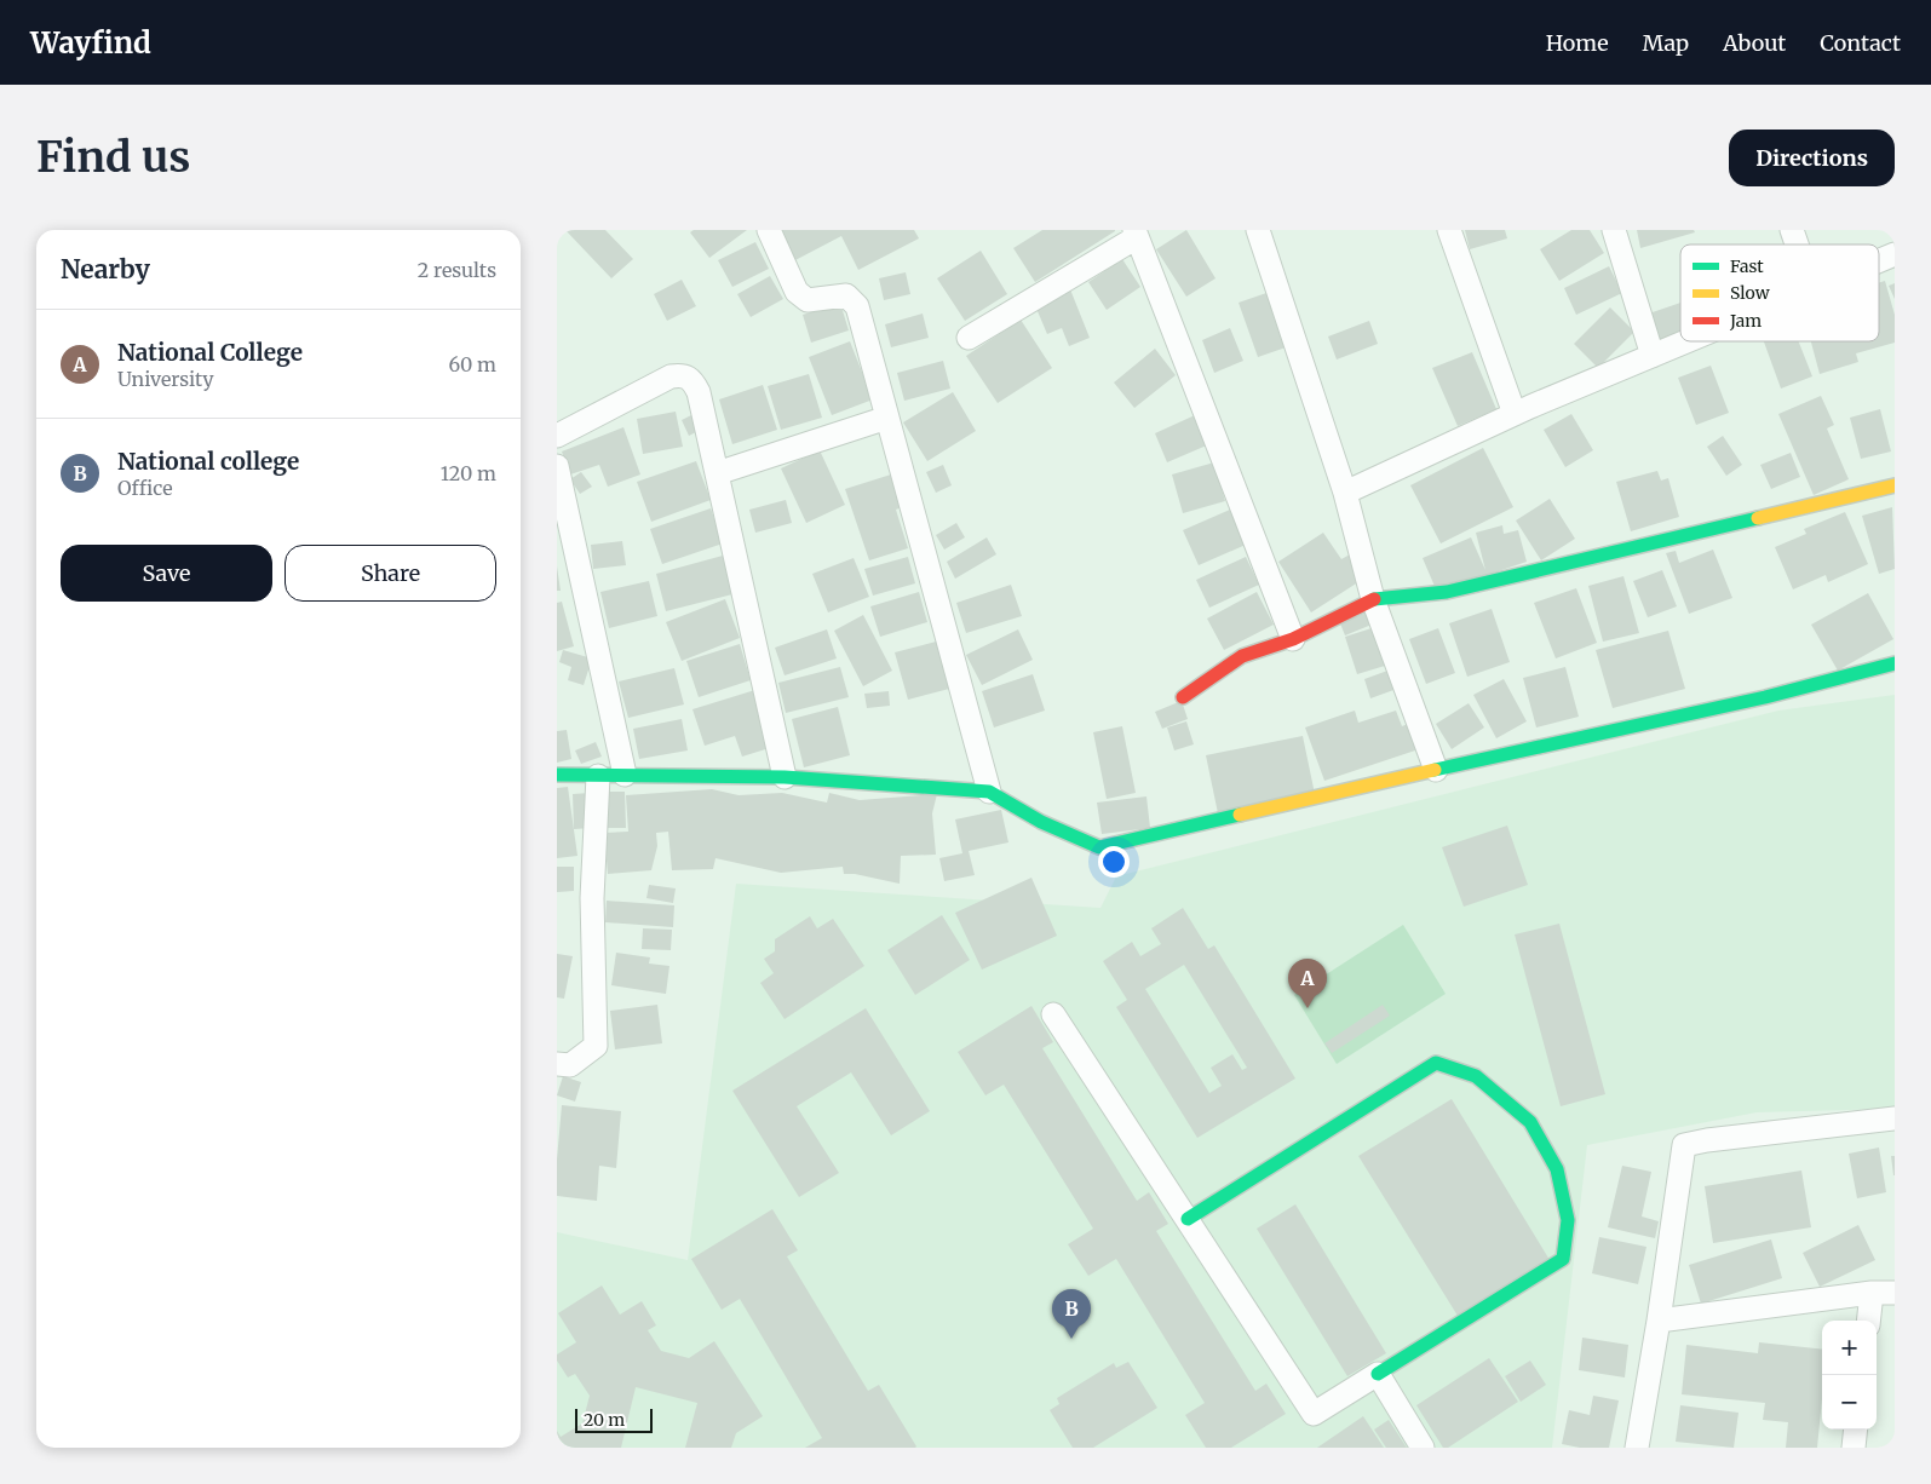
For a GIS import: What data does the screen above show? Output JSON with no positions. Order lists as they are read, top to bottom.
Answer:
{
  "legend": ["Fast", "Slow", "Jam"],
  "scale_bar": "20 m",
  "page": {
    "header": "Wayfind",
    "nav": [
      "Home",
      "Map",
      "About",
      "Contact"
    ],
    "buttons": [
      "Directions",
      ["Save", "Share"]
    ],
    "title": "Find us",
    "heading": ["Nearby", "2 results"],
    "list": [
      {
        "mark": "A",
        "name": "National College",
        "note": "University",
        "value": "60 m"
      },
      {
        "mark": "B",
        "name": "National college",
        "note": "Office",
        "value": "120 m"
      }
    ],
    "pins": ["A", "B"],
    "map_buttons": ["+", "−"],
    "scale": "20 m"
  }
}
